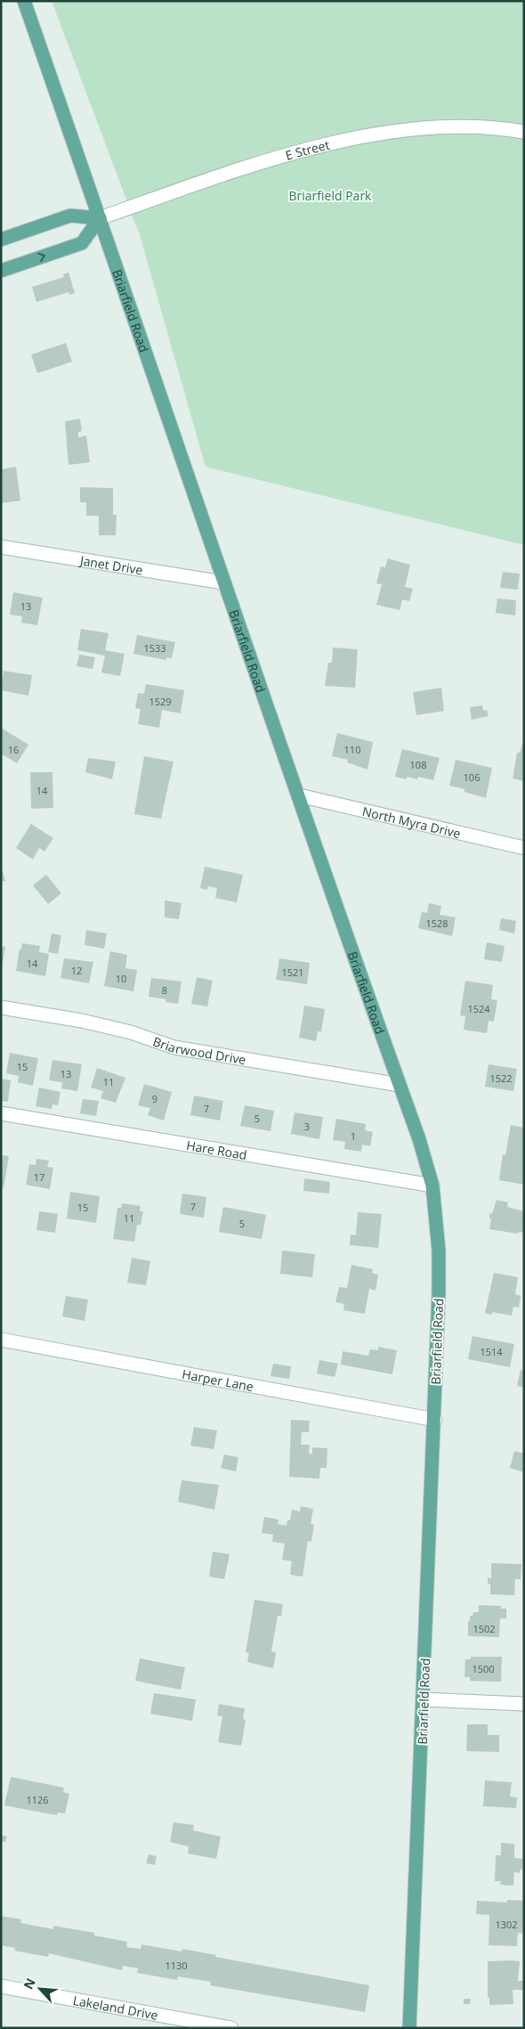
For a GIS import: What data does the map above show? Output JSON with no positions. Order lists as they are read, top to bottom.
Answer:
{
  "streets": {
    "main road": ["Briarfield Road"],
    "street": [
      "E Street",
      "Janet Drive",
      "North Myra Drive",
      "Briarwood Drive",
      "Hare Road",
      "Harper Lane",
      "Lakeland Drive"
    ]
  },
  "crossings": [
    ["E Street", "Briarfield Road"],
    ["Briarfield Road", "Janet Drive"],
    ["Briarfield Road", "North Myra Drive"],
    ["Briarfield Road", "Briarwood Drive"],
    ["Briarfield Road", "Hare Road"],
    ["Briarfield Road", "Harper Lane"]
  ],
  "parks": ["Briarfield Park"],
  "house_numbers": [
    "13",
    "1533",
    "1529",
    "16",
    "110",
    "108",
    "106",
    "14",
    "1528",
    "14",
    "12",
    "1521",
    "10",
    "8",
    "1524",
    "15",
    "13",
    "1522",
    "11",
    "9",
    "7",
    "5",
    "3",
    "1",
    "17",
    "7",
    "15",
    "11",
    "5",
    "1514",
    "1502",
    "1500",
    "1126",
    "1302",
    "1130"
  ],
  "north": "top left"
}
